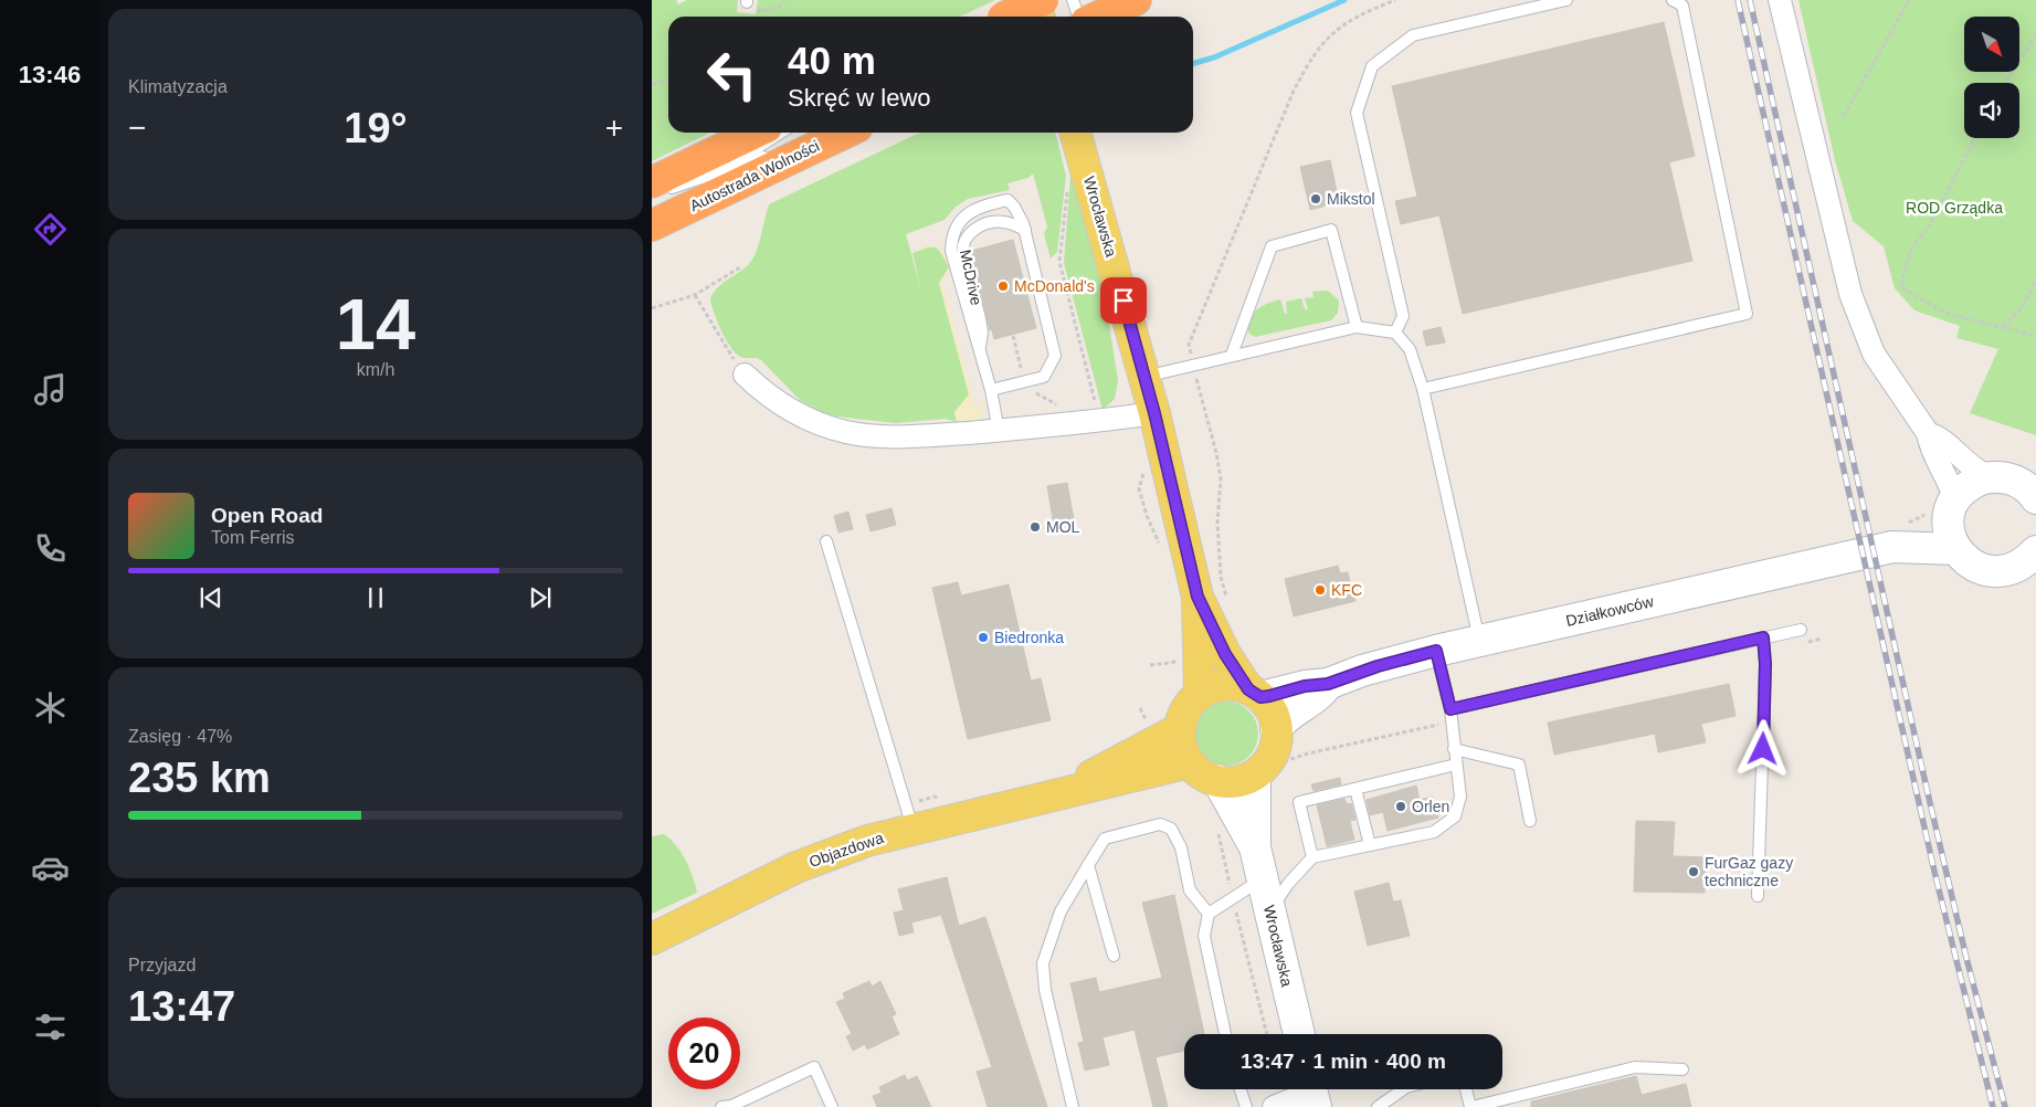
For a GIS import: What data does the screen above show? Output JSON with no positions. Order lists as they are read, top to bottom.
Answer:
{
  "streets": {
    "highway": ["Autostrada Wolności"],
    "main road": ["Wrocławska", "Objazdowa"],
    "street": ["Działkowców"],
    "lane": ["McDrive"]
  },
  "crossings": [
    ["Wrocławska", "Działkowców"],
    ["Wrocławska", "Objazdowa"],
    ["Działkowców", "Objazdowa"]
  ],
  "parks": ["ROD Grządka"],
  "places": [
    "Mikstol",
    "McDonald's",
    "MOL",
    "KFC",
    "Biedronka",
    "Orlen",
    "FurGaz gazy techniczne"
  ],
  "north": "bottom right",
  "page": {
    "tabs": "13:46",
    "tile": [
      "Klimatyzacja",
      ["14", "km/h"],
      ["Zasięg · 47%", "235 km"],
      ["Przyjazd", "13:47"]
    ],
    "turn": ["40 m", "Skręć w lewo"],
    "heat": ["−", "19°", "+"],
    "song": ["Open Road", "Tom Ferris"],
    "limit": "20",
    "trip": "13:47 · 1 min · 400 m"
  }
}
